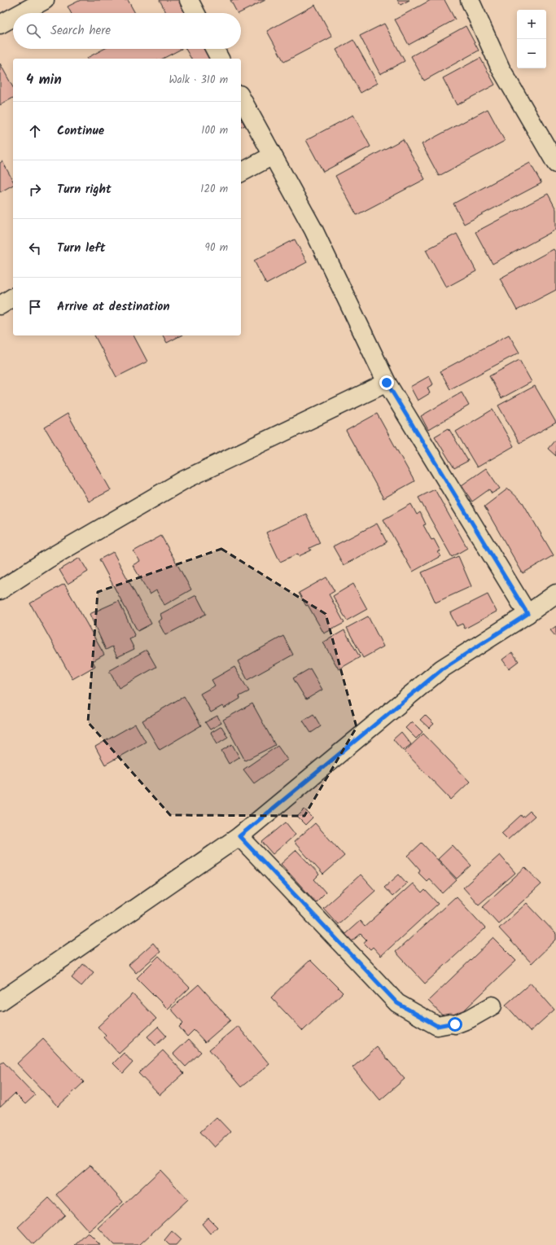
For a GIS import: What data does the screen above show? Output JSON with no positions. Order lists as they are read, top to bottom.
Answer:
{
  "page": {
    "map_buttons": ["+", "−"],
    "search": "Search here",
    "heading": ["4 min", "Walk · 310 m"],
    "list": [
      ["Continue", "100 m"],
      ["Turn right", "120 m"],
      ["Turn left", "90 m"],
      "Arrive at destination"
    ]
  }
}
